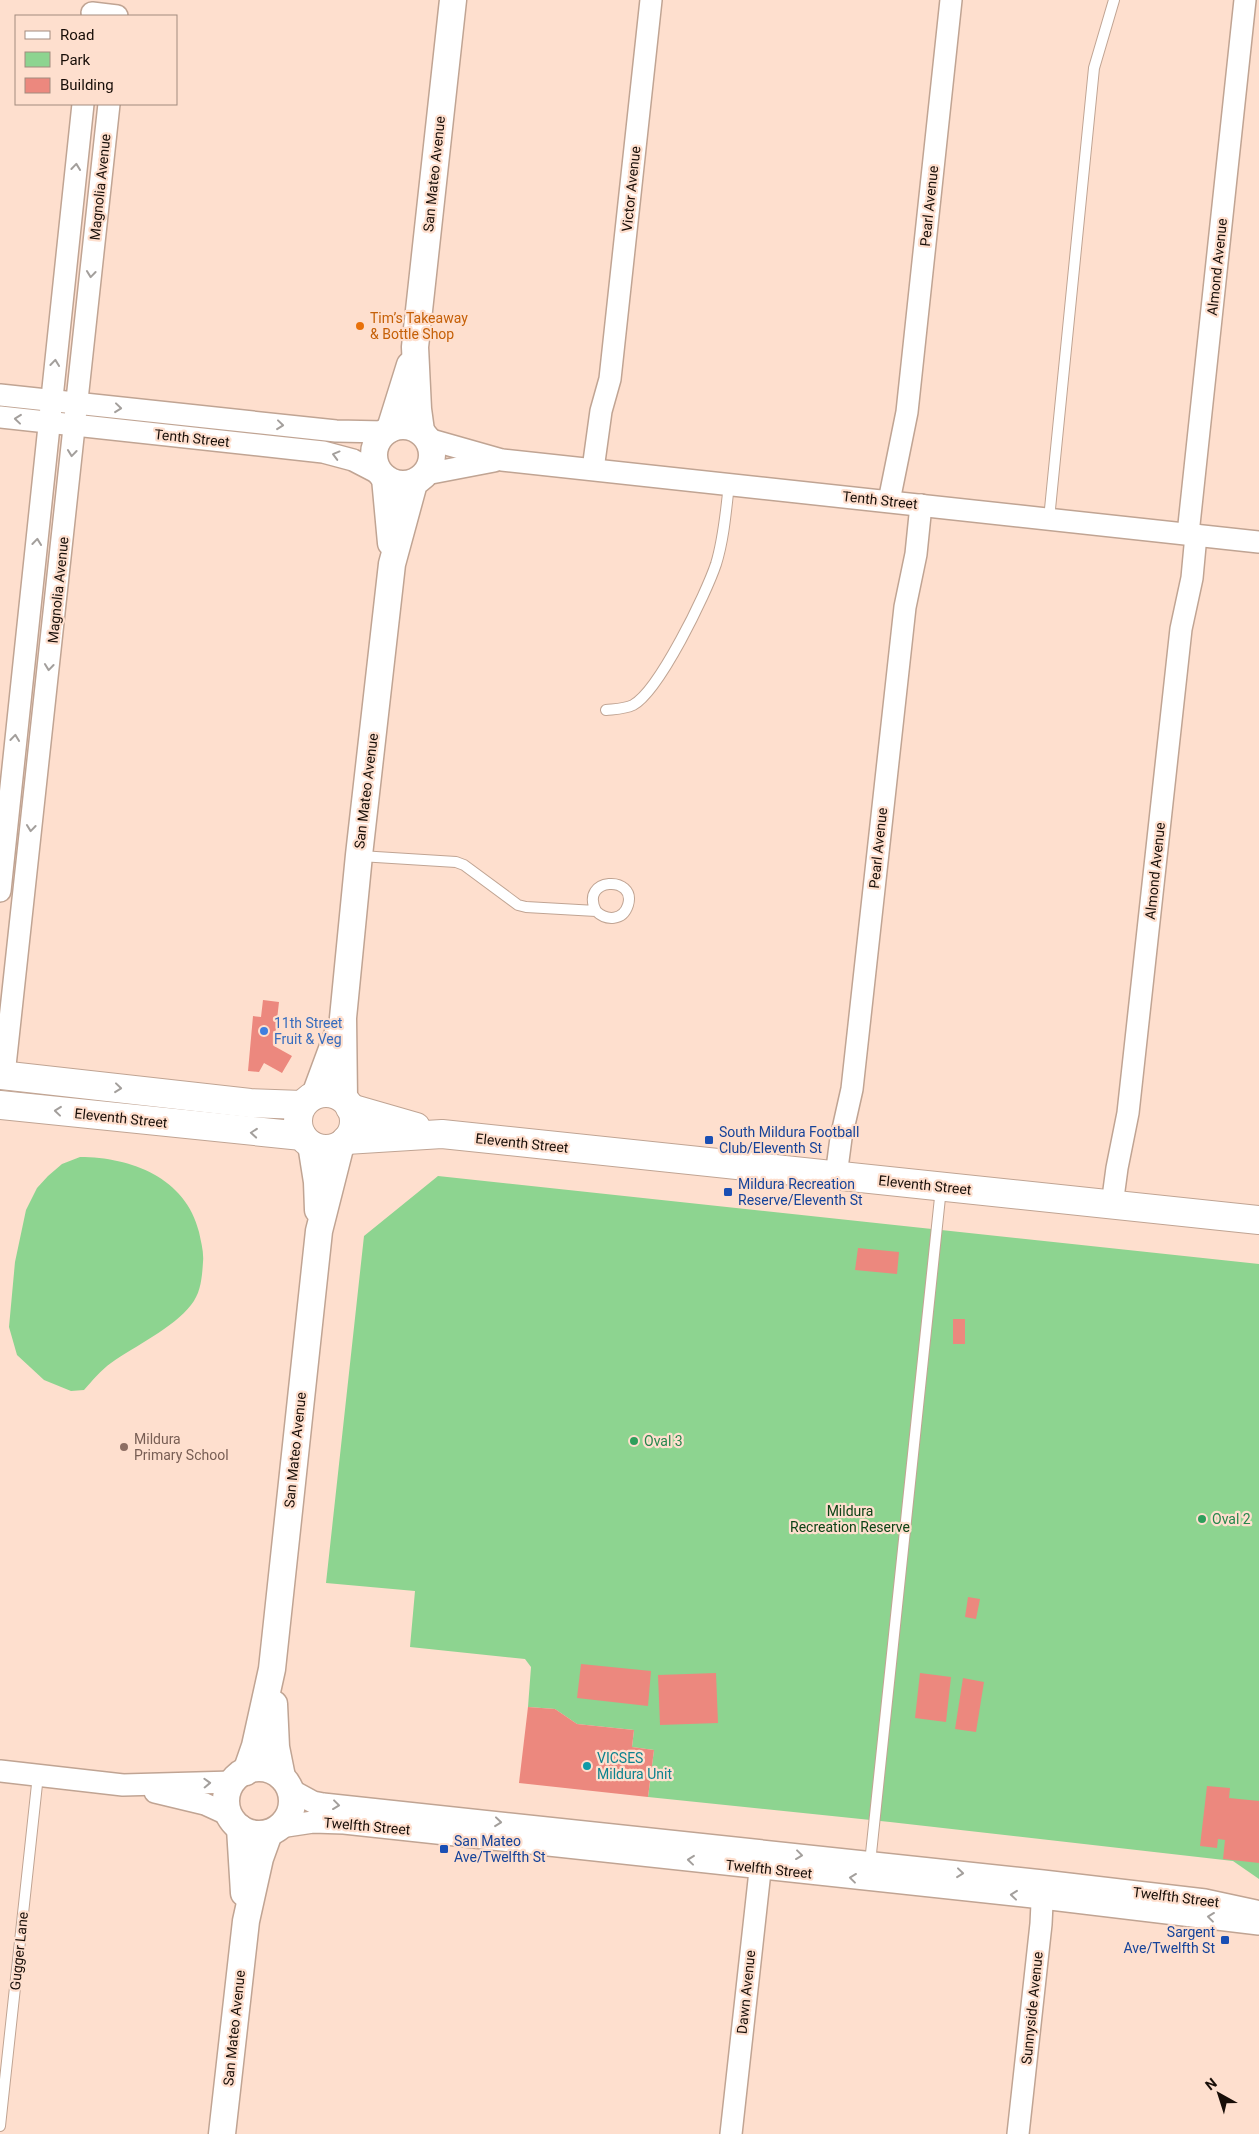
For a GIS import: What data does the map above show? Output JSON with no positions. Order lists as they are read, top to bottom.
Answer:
{
  "streets": {
    "main road": ["Eleventh Street"],
    "street": [
      "San Mateo Avenue",
      "Magnolia Avenue",
      "Victor Avenue",
      "Pearl Avenue",
      "Almond Avenue",
      "Tenth Street",
      "Twelfth Street",
      "Dawn Avenue",
      "Sunnyside Avenue"
    ],
    "lane": ["Gugger Lane"]
  },
  "crossings": [
    ["San Mateo Avenue", "Tenth Street"],
    ["San Mateo Avenue", "Eleventh Street"],
    ["San Mateo Avenue", "Twelfth Street"],
    ["Magnolia Avenue", "Tenth Street"],
    ["Victor Avenue", "Tenth Street"],
    ["Pearl Avenue", "Tenth Street"],
    ["Pearl Avenue", "Eleventh Street"],
    ["Almond Avenue", "Tenth Street"],
    ["Almond Avenue", "Eleventh Street"],
    ["Twelfth Street", "Dawn Avenue"],
    ["Twelfth Street", "Sunnyside Avenue"]
  ],
  "parks": ["Mildura Recreation Reserve"],
  "places": {
    "other": [
      "Tim’s Takeaway & Bottle Shop",
      "11th Street Fruit & Veg",
      "Oval 3",
      "Mildura Primary School",
      "Oval 2",
      "VICSES Mildura Unit"
    ],
    "transit": [
      "South Mildura Football Club/Eleventh St",
      "Mildura Recreation Reserve/Eleventh St",
      "San Mateo Ave/Twelfth St",
      "Sargent Ave/Twelfth St"
    ]
  },
  "legend": ["Road", "Park", "Building"],
  "north": "top left"
}
